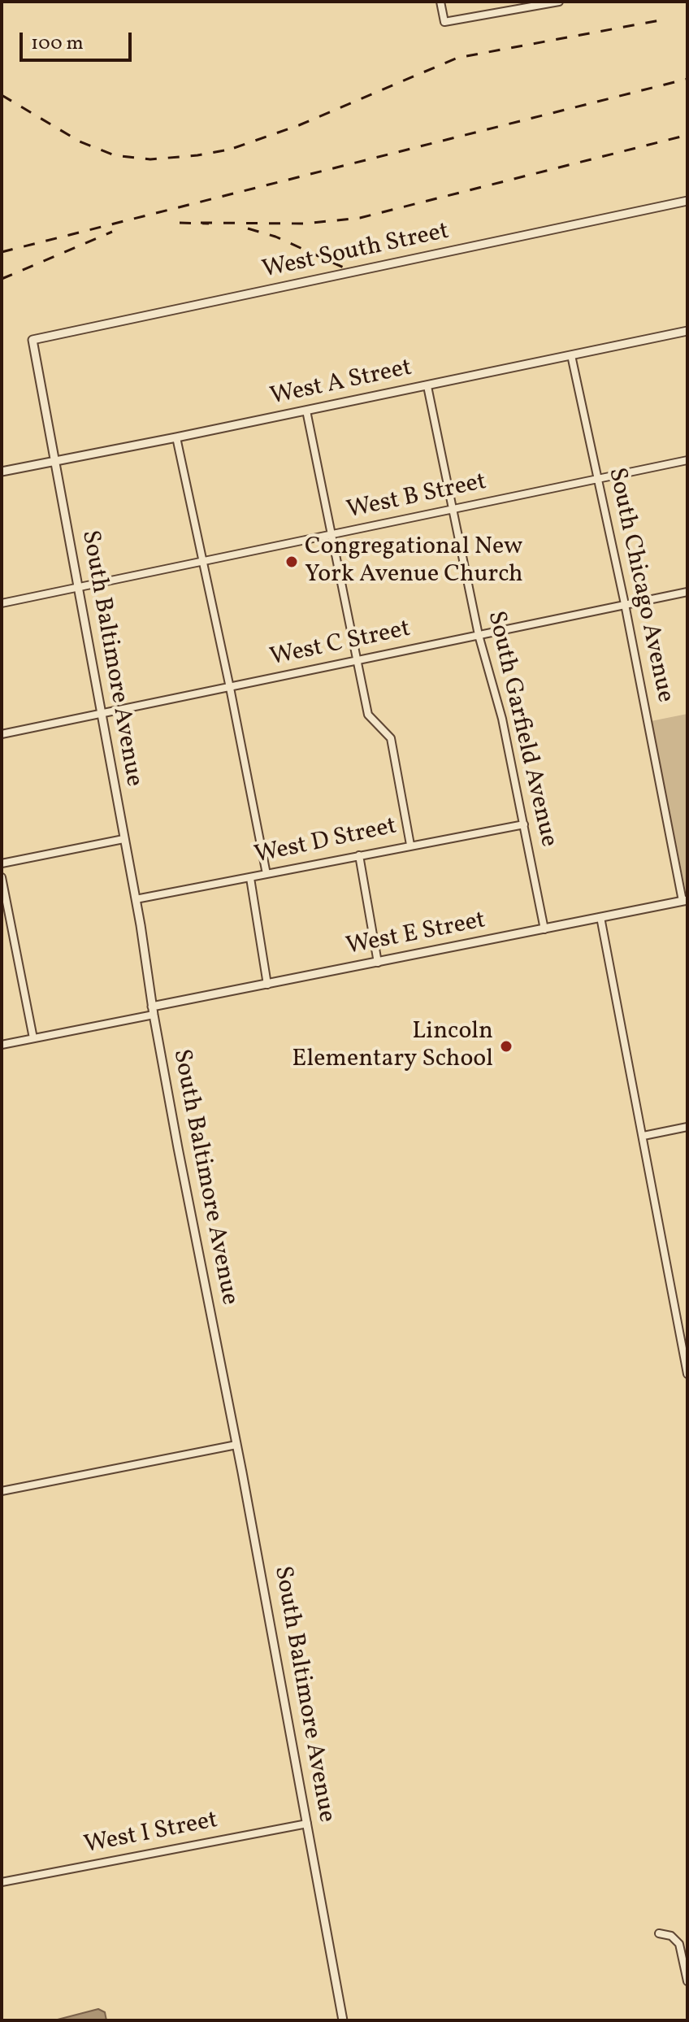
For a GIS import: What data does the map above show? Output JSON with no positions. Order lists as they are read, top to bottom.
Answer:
{
  "streets": {
    "street": [
      "West South Street",
      "West A Street",
      "West B Street",
      "South Chicago Avenue",
      "West C Street",
      "South Baltimore Avenue",
      "South Garfield Avenue",
      "West D Street",
      "West E Street",
      "West I Street"
    ]
  },
  "crossings": [
    ["West South Street", "South Baltimore Avenue"],
    ["West A Street", "South Chicago Avenue"],
    ["West A Street", "South Baltimore Avenue"],
    ["West A Street", "South Garfield Avenue"],
    ["West B Street", "South Chicago Avenue"],
    ["West B Street", "South Baltimore Avenue"],
    ["West B Street", "South Garfield Avenue"],
    ["South Chicago Avenue", "West C Street"],
    ["South Chicago Avenue", "West E Street"],
    ["West C Street", "South Baltimore Avenue"],
    ["West C Street", "South Garfield Avenue"],
    ["South Baltimore Avenue", "West D Street"],
    ["South Baltimore Avenue", "West E Street"],
    ["South Baltimore Avenue", "West I Street"],
    ["South Garfield Avenue", "West D Street"],
    ["South Garfield Avenue", "West E Street"]
  ],
  "places": ["Congregational New York Avenue Church", "Lincoln Elementary School"],
  "scale_bar": "100 m"
}
